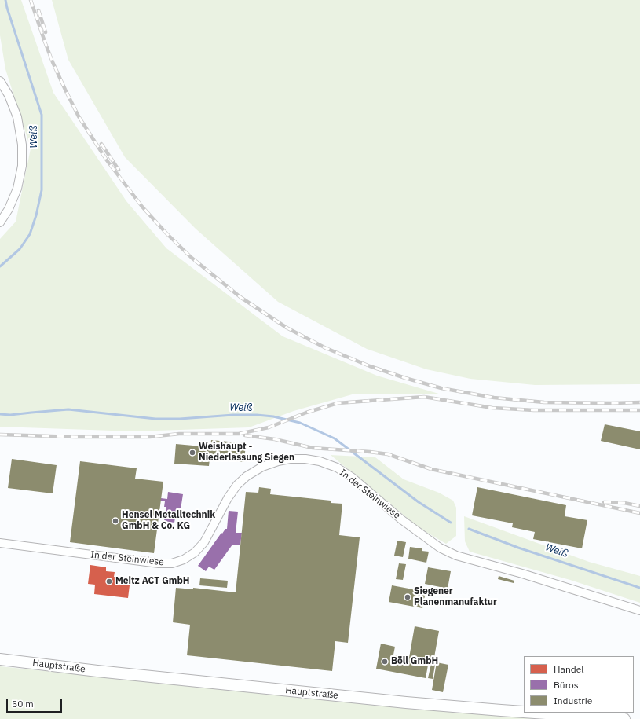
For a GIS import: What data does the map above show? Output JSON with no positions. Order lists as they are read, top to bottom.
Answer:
{
  "streets": {
    "main road": ["Hauptstraße"],
    "street": ["In der Steinwiese"]
  },
  "water": ["Weiß"],
  "places": [
    "Weishaupt - Niederlassung Siegen",
    "Hensel Metalltechnik GmbH & Co. KG",
    "Meitz ACT GmbH",
    "Siegener Planenmanufaktur",
    "Böll GmbH"
  ],
  "legend": ["Handel", "Büros", "Industrie"],
  "scale_bar": "50 m"
}
